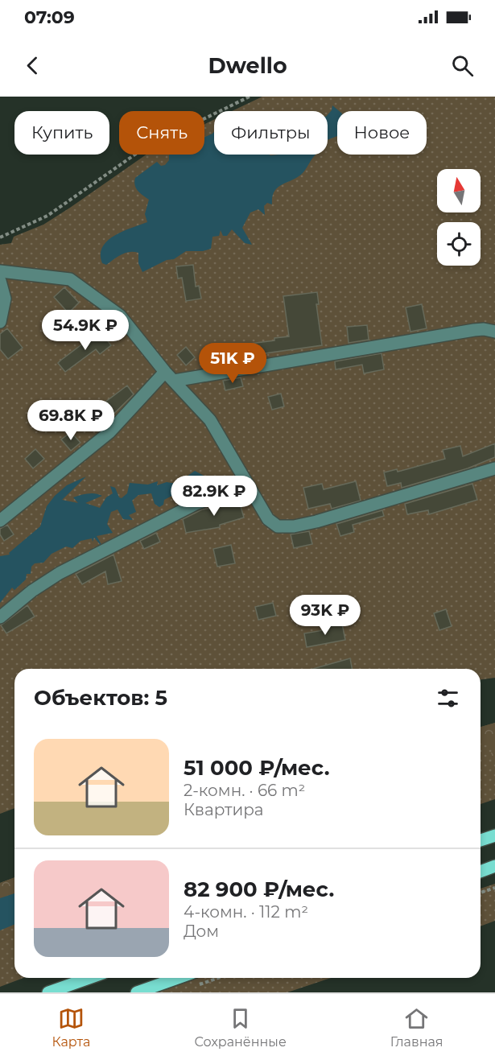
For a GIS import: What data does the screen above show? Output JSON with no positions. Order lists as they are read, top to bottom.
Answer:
{
  "north": "top",
  "page": {
    "status": "07:09",
    "header": "Dwello",
    "chip": [
      "Купить",
      "Снять",
      "Фильтры",
      "Новое"
    ],
    "price": [
      "54.9K ₽",
      "51K ₽",
      "69.8K ₽",
      "82.9K ₽",
      "93K ₽"
    ],
    "heading": "Объектов: 5",
    "list": [
      {
        "name": "51 000 ₽/мес.",
        "note": "2-комн. · 66 m² · Квартира"
      },
      {
        "name": "82 900 ₽/мес.",
        "note": "4-комн. · 112 m² · Дом"
      }
    ],
    "tabs": ["Карта", "Сохранённые", "Главная"]
  }
}
